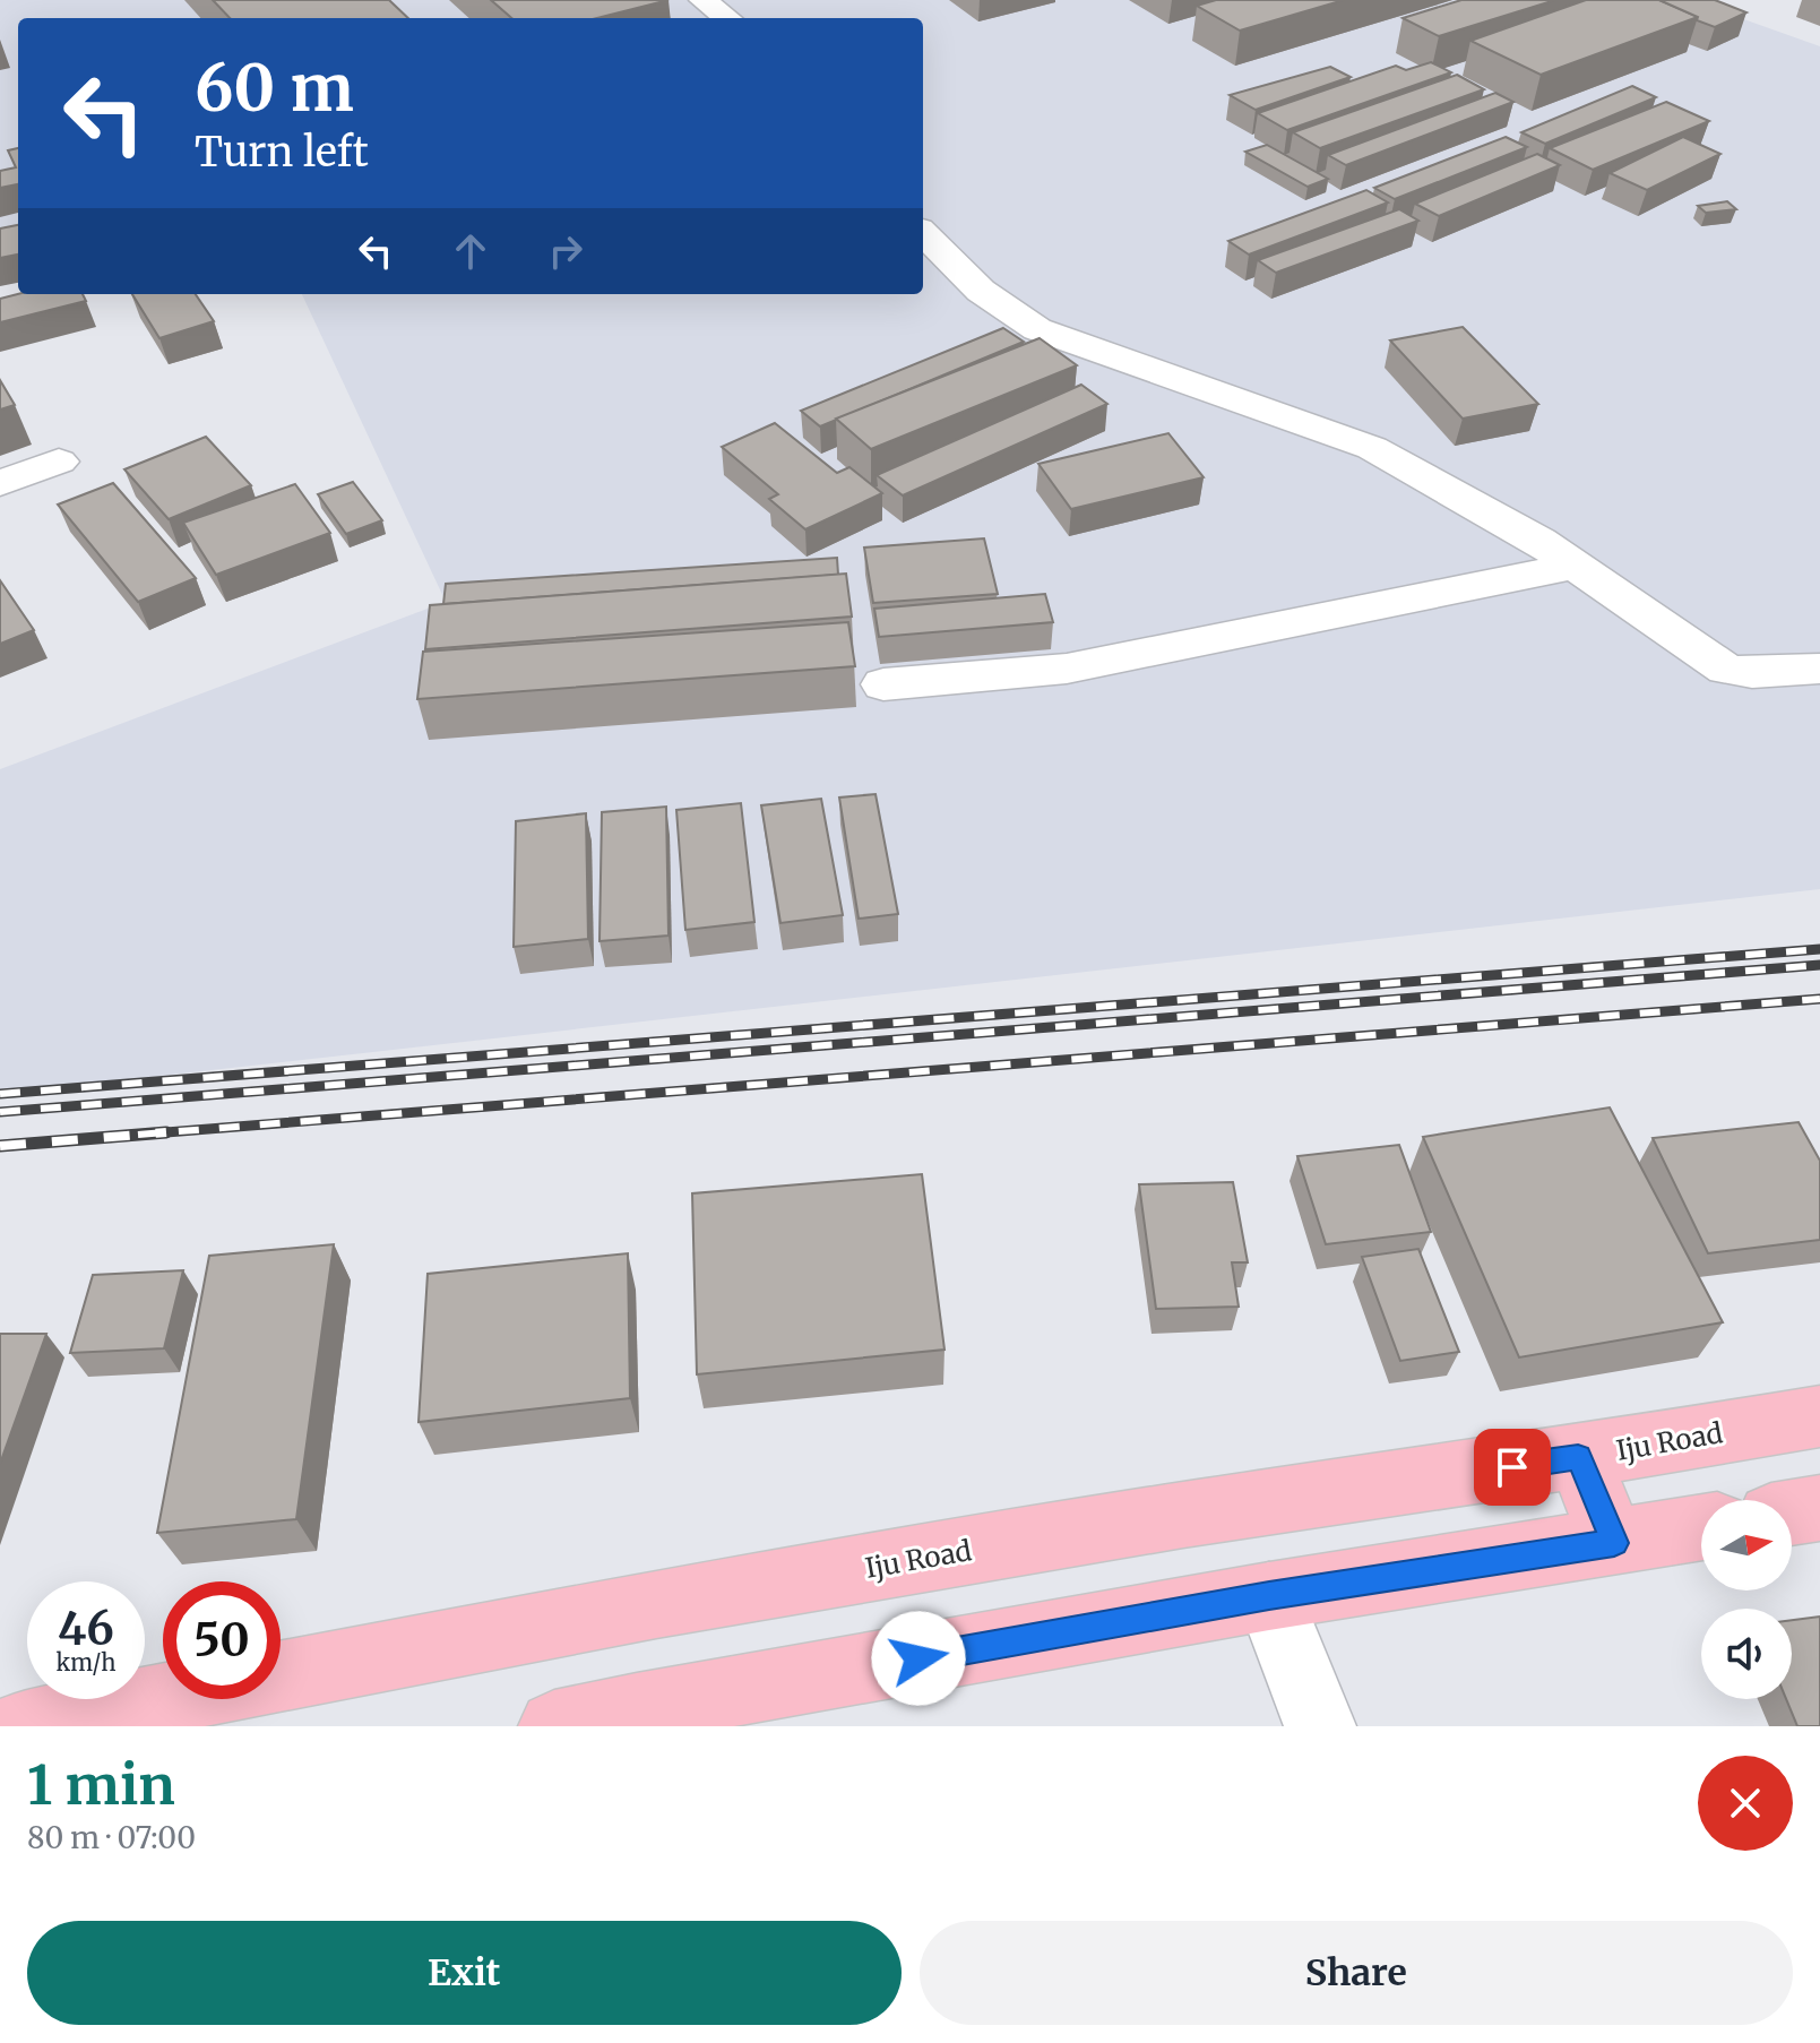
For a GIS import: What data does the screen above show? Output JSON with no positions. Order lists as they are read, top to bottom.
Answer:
{
  "streets": {
    "main road": ["Iju Road"]
  },
  "north": "right",
  "page": {
    "turn": ["60 m", "Turn left"],
    "speed": "46 km/h",
    "limit": "50",
    "heading": ["1 min", "80 m · 07:00"],
    "buttons": ["Exit", "Share"]
  }
}
